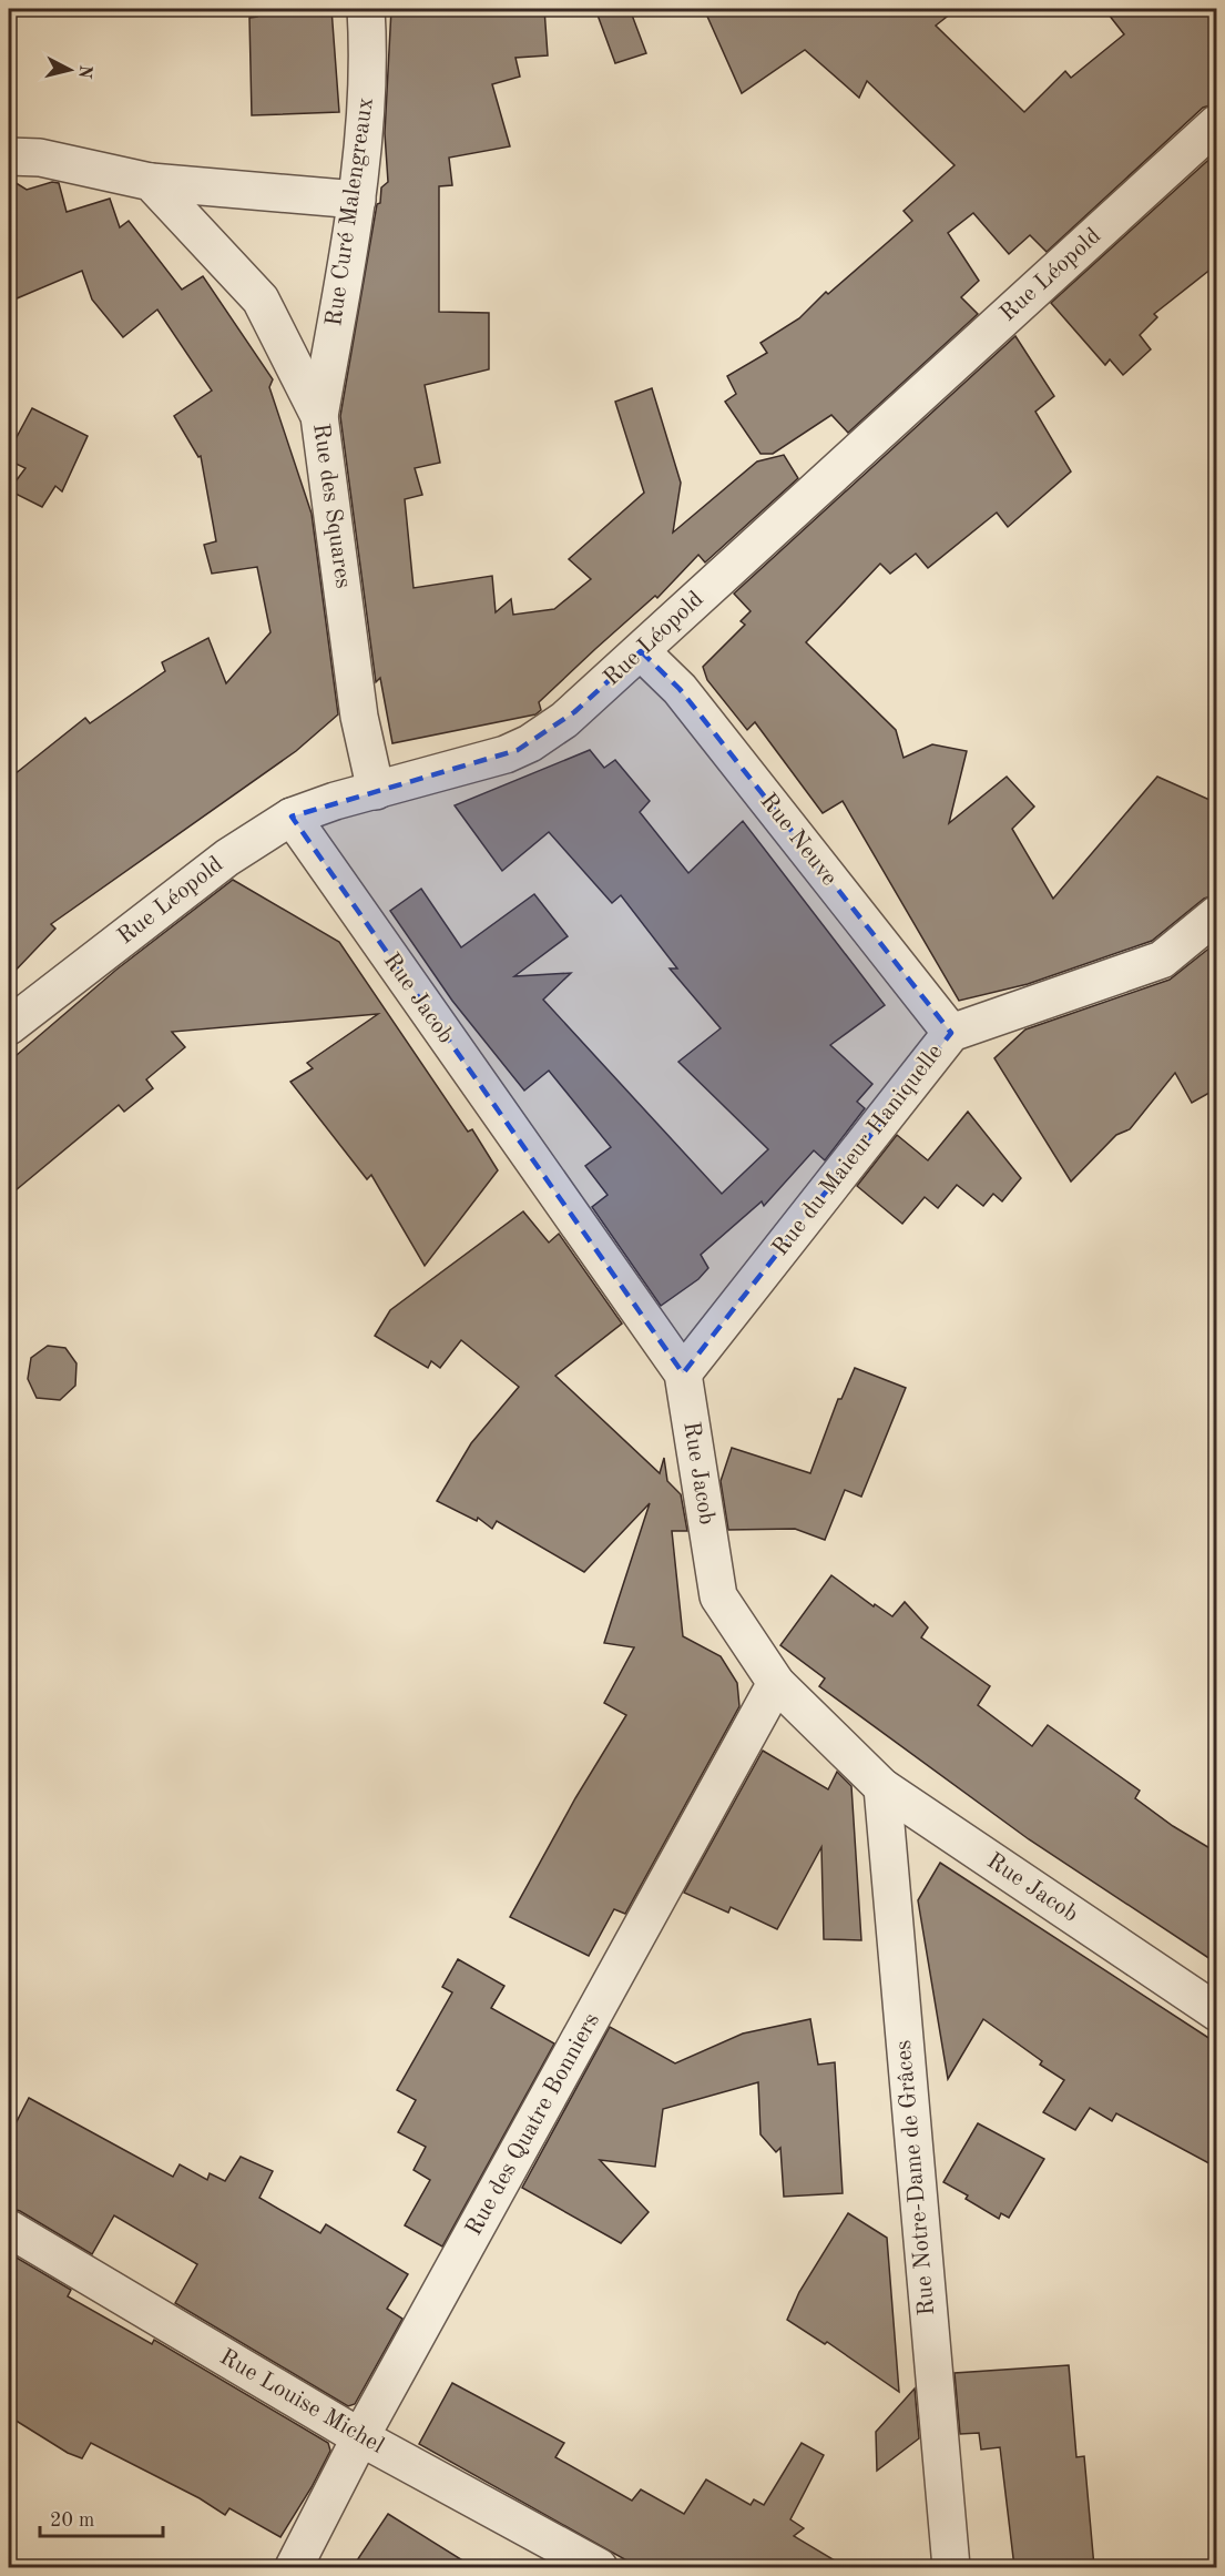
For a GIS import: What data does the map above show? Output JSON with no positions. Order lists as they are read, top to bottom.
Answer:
{
  "streets": {
    "street": [
      "Rue Curé Malengreaux",
      "Rue Léopold",
      "Rue des Squares",
      "Rue Neuve",
      "Rue Jacob",
      "Rue du Maieur Haniquelle",
      "Rue des Quatre Bonniers",
      "Rue Notre-Dame de Grâces",
      "Rue Louise Michel"
    ]
  },
  "crossings": [
    ["Rue Curé Malengreaux", "Rue des Squares"],
    ["Rue Léopold", "Rue des Squares"],
    ["Rue Léopold", "Rue Neuve"],
    ["Rue Léopold", "Rue Jacob"],
    ["Rue Neuve", "Rue du Maieur Haniquelle"],
    ["Rue Jacob", "Rue du Maieur Haniquelle"],
    ["Rue Jacob", "Rue des Quatre Bonniers"],
    ["Rue Jacob", "Rue Notre-Dame de Grâces"],
    ["Rue des Quatre Bonniers", "Rue Louise Michel"]
  ],
  "scale_bar": "20 m",
  "north": "right"
}
